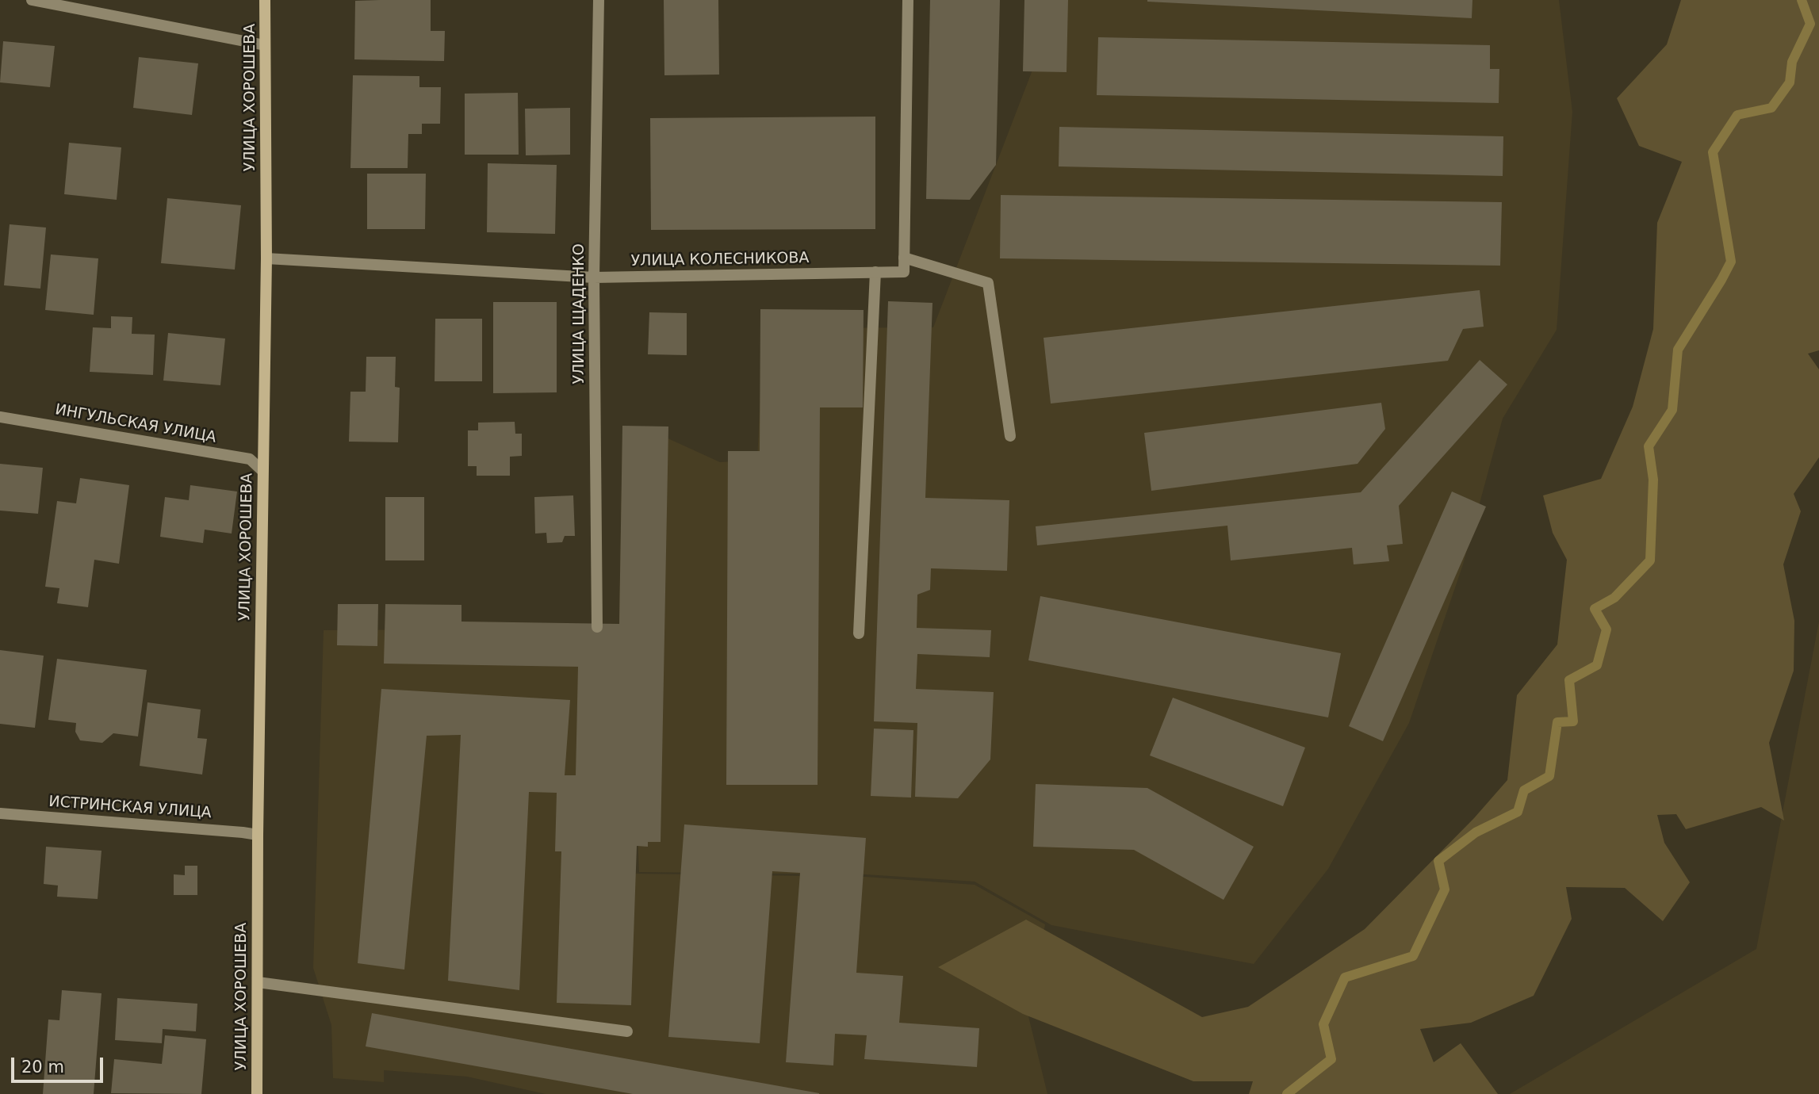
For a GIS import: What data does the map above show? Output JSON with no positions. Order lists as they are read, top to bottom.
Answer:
{
  "streets": {
    "main road": ["УЛИЦА ХОРОШЕВА"],
    "street": [
      "УЛИЦА КОЛЕСНИКОВА",
      "УЛИЦА ЩАДЕНКО",
      "ИНГУЛЬСКАЯ УЛИЦА",
      "ИСТРИНСКАЯ УЛИЦА"
    ]
  },
  "crossings": [
    ["УЛИЦА ХОРОШЕВА", "УЛИЦА КОЛЕСНИКОВА"],
    ["УЛИЦА ХОРОШЕВА", "ИНГУЛЬСКАЯ УЛИЦА"],
    ["УЛИЦА ХОРОШЕВА", "ИСТРИНСКАЯ УЛИЦА"],
    ["УЛИЦА КОЛЕСНИКОВА", "УЛИЦА ЩАДЕНКО"]
  ],
  "scale_bar": "20 m"
}
